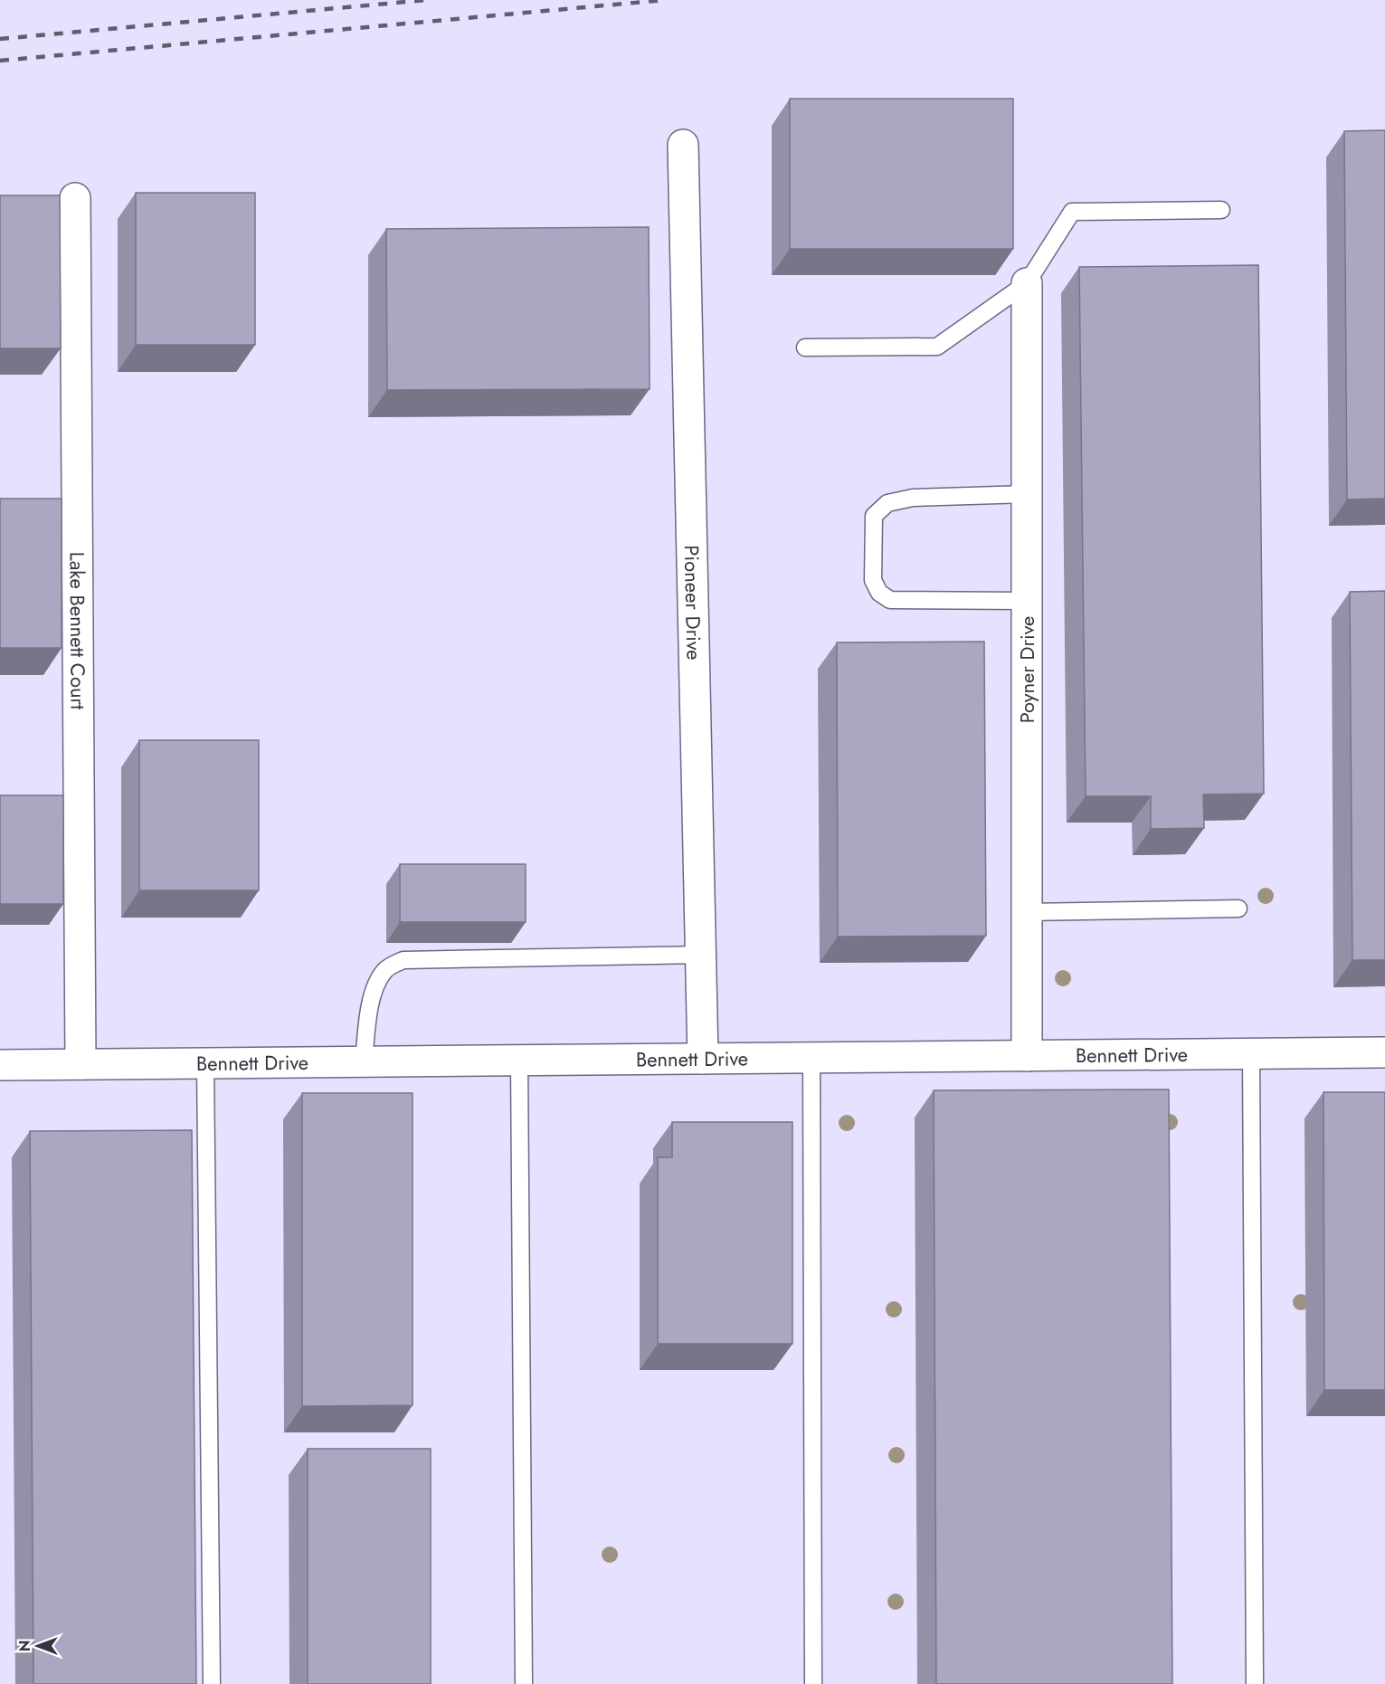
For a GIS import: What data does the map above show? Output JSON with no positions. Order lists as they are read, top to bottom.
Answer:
{
  "streets": {
    "street": [
      "Pioneer Drive",
      "Lake Bennett Court",
      "Poyner Drive",
      "Bennett Drive"
    ]
  },
  "crossings": [
    ["Pioneer Drive", "Bennett Drive"],
    ["Lake Bennett Court", "Bennett Drive"],
    ["Poyner Drive", "Bennett Drive"]
  ],
  "north": "left"
}
